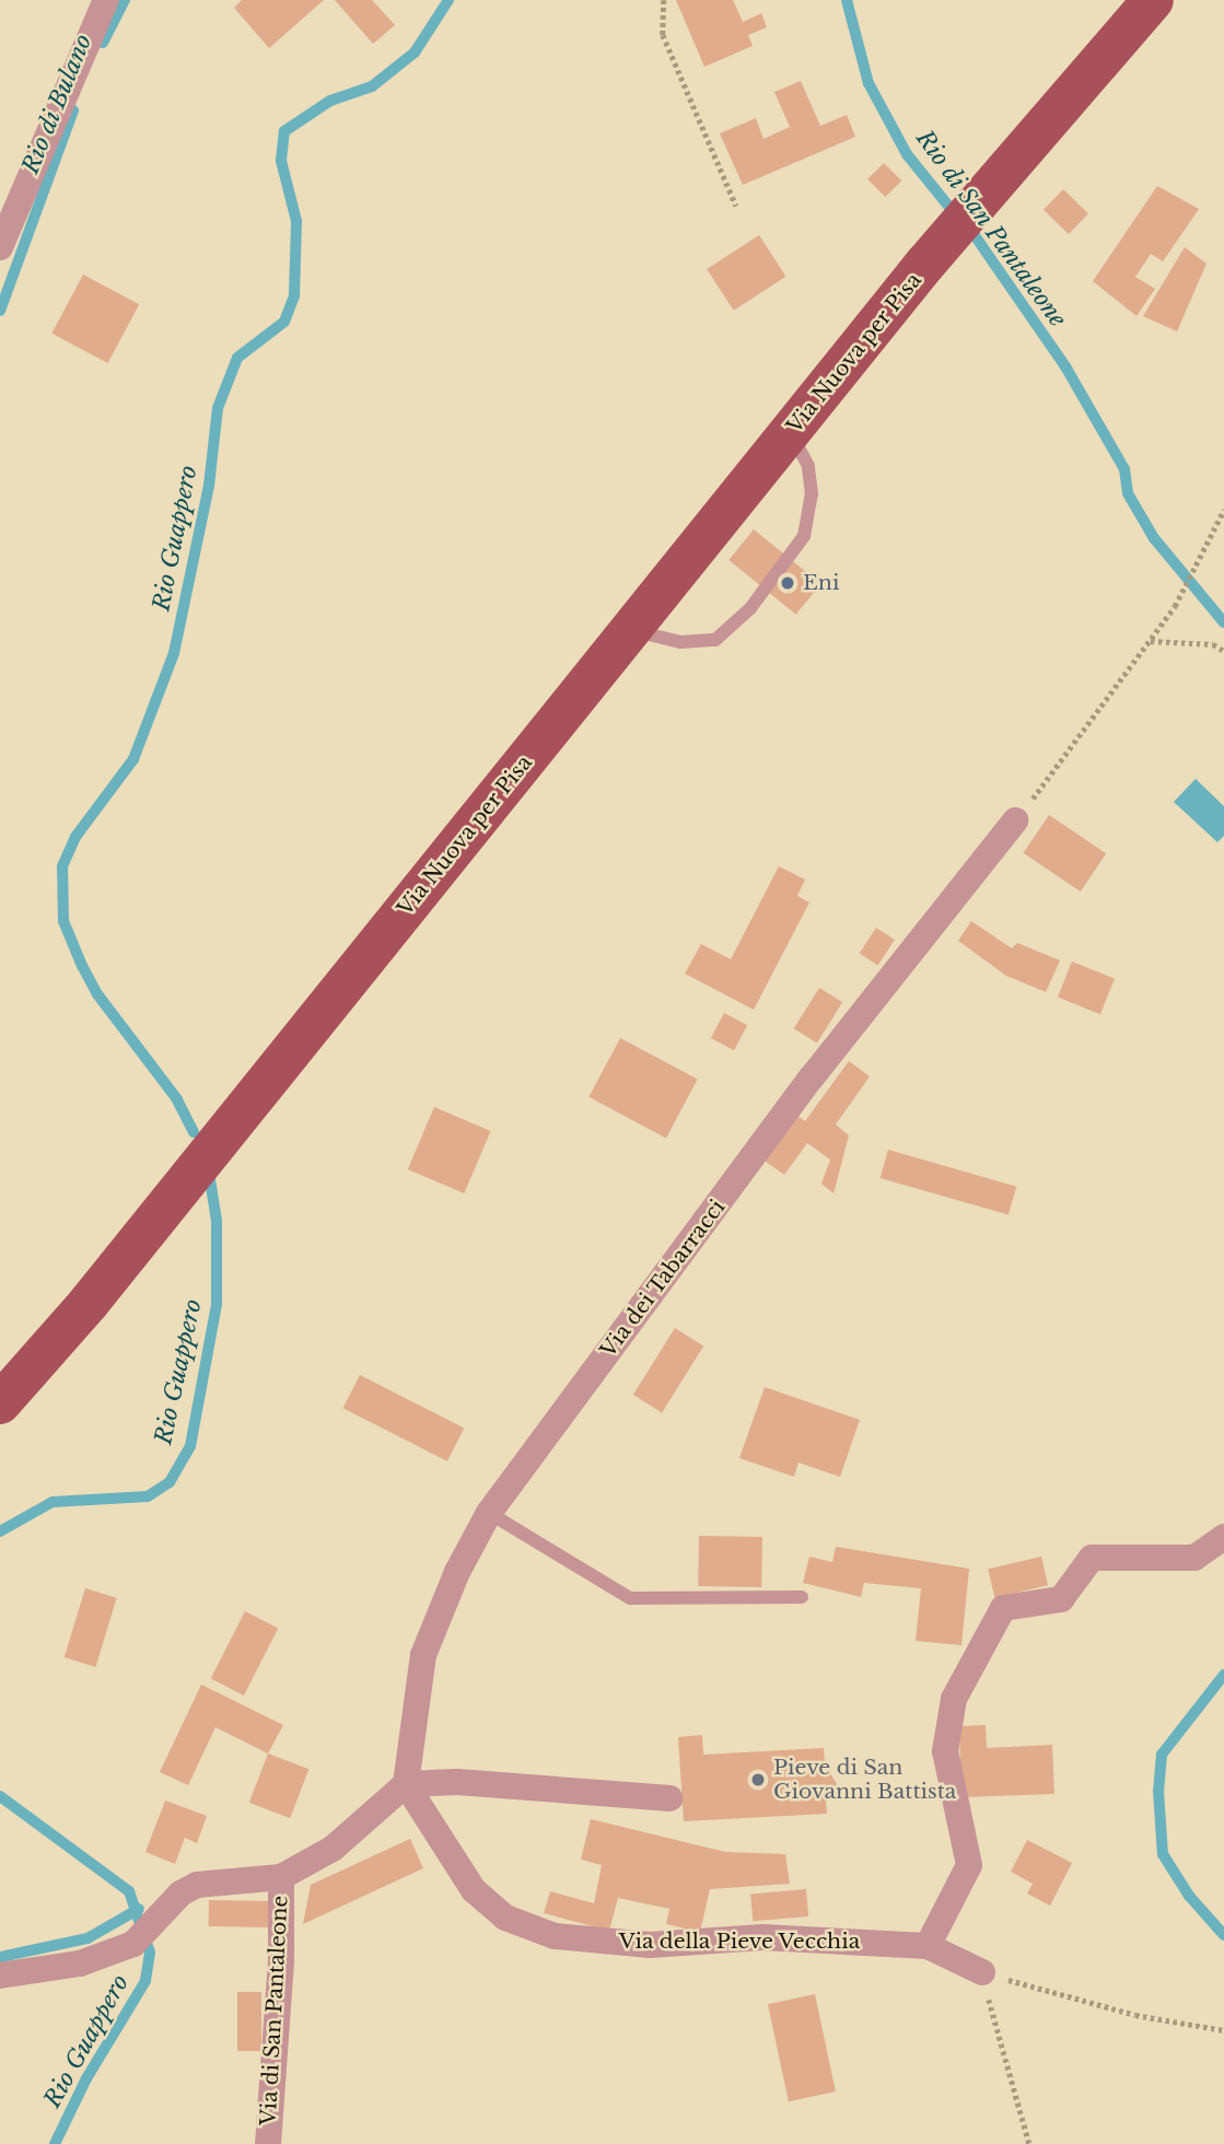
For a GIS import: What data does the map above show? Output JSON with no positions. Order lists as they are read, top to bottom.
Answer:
{
  "streets": {
    "main road": ["Via Nuova per Pisa"],
    "street": ["Via dei Tabarracci", "Via della Pieve Vecchia", "Via di San Pantaleone"]
  },
  "crossings": [
    ["Via dei Tabarracci", "Via della Pieve Vecchia"]
  ],
  "water": ["Rio di Bulano", "Rio di San Pantaleone", "Rio Guappero"],
  "places": ["Eni", "Pieve di San Giovanni Battista"]
}
